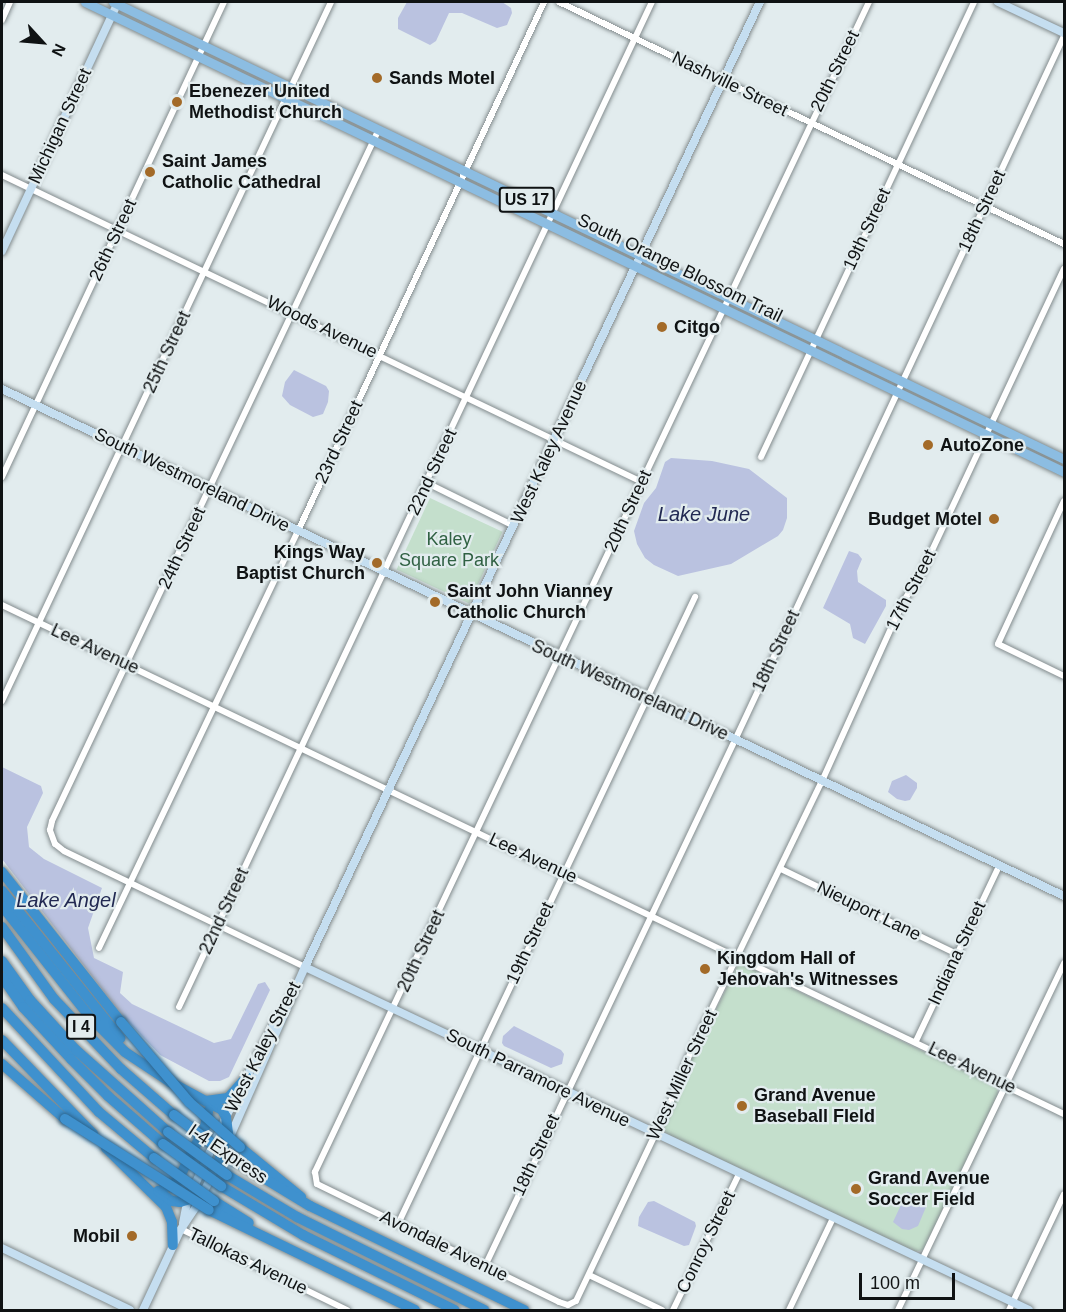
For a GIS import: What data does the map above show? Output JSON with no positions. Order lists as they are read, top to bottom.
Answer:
{
  "streets": {
    "highway": ["I 4", "I-4 Express"],
    "main road": ["US 17", "South Orange Blossom Trail"],
    "street": [
      "20th Street",
      "Nashville Street",
      "Michigan Street",
      "18th Street",
      "19th Street",
      "26th Street",
      "Woods Avenue",
      "25th Street",
      "23rd Street",
      "West Kaley Avenue",
      "22nd Street",
      "South Westmoreland Drive",
      "24th Street",
      "17th Street",
      "Lee Avenue",
      "Nieuport Lane",
      "Indiana Street",
      "West Kaley Street",
      "West Miller Street",
      "South Parramore Avenue",
      "Conroy Street",
      "Avondale Avenue",
      "Tallokas Avenue"
    ]
  },
  "crossings": [
    ["20th Street", "Nashville Street"],
    ["20th Street", "South Orange Blossom Trail"],
    ["20th Street", "Woods Avenue"],
    ["20th Street", "South Westmoreland Drive"],
    ["20th Street", "Lee Avenue"],
    ["20th Street", "South Parramore Avenue"],
    ["20th Street", "Avondale Avenue"],
    ["Nashville Street", "18th Street"],
    ["Nashville Street", "19th Street"],
    ["Nashville Street", "West Kaley Avenue"],
    ["Nashville Street", "22nd Street"],
    ["Michigan Street", "South Orange Blossom Trail"],
    ["Michigan Street", "Woods Avenue"],
    ["18th Street", "South Orange Blossom Trail"],
    ["18th Street", "South Westmoreland Drive"],
    ["18th Street", "Lee Avenue"],
    ["18th Street", "South Parramore Avenue"],
    ["18th Street", "Avondale Avenue"],
    ["19th Street", "South Orange Blossom Trail"],
    ["19th Street", "South Westmoreland Drive"],
    ["19th Street", "Lee Avenue"],
    ["19th Street", "South Parramore Avenue"],
    ["19th Street", "Avondale Avenue"],
    ["26th Street", "South Orange Blossom Trail"],
    ["26th Street", "Woods Avenue"],
    ["26th Street", "South Westmoreland Drive"],
    ["South Orange Blossom Trail", "25th Street"],
    ["South Orange Blossom Trail", "23rd Street"],
    ["South Orange Blossom Trail", "West Kaley Avenue"],
    ["South Orange Blossom Trail", "22nd Street"],
    ["South Orange Blossom Trail", "24th Street"],
    ["South Orange Blossom Trail", "17th Street"],
    ["Woods Avenue", "25th Street"],
    ["Woods Avenue", "23rd Street"],
    ["Woods Avenue", "West Kaley Avenue"],
    ["Woods Avenue", "22nd Street"],
    ["Woods Avenue", "24th Street"],
    ["25th Street", "South Westmoreland Drive"],
    ["25th Street", "Lee Avenue"],
    ["23rd Street", "South Westmoreland Drive"],
    ["23rd Street", "Lee Avenue"],
    ["23rd Street", "South Parramore Avenue"],
    ["West Kaley Avenue", "South Westmoreland Drive"],
    ["West Kaley Avenue", "Lee Avenue"],
    ["West Kaley Avenue", "West Kaley Street"],
    ["West Kaley Avenue", "South Parramore Avenue"],
    ["22nd Street", "South Westmoreland Drive"],
    ["22nd Street", "Lee Avenue"],
    ["22nd Street", "South Parramore Avenue"],
    ["South Westmoreland Drive", "24th Street"],
    ["South Westmoreland Drive", "17th Street"],
    ["South Westmoreland Drive", "Indiana Street"],
    ["South Westmoreland Drive", "West Miller Street"],
    ["24th Street", "Lee Avenue"],
    ["24th Street", "South Parramore Avenue"],
    ["17th Street", "West Miller Street"],
    ["Lee Avenue", "Indiana Street"],
    ["Lee Avenue", "West Miller Street"],
    ["Nieuport Lane", "Indiana Street"],
    ["Nieuport Lane", "West Miller Street"],
    ["West Kaley Street", "South Parramore Avenue"],
    ["West Kaley Street", "Tallokas Avenue"],
    ["West Miller Street", "South Parramore Avenue"],
    ["West Miller Street", "Avondale Avenue"],
    ["South Parramore Avenue", "Conroy Street"]
  ],
  "water": ["Lake June", "Lake Angel"],
  "parks": ["Kaley Square Park"],
  "places": [
    "Sands Motel",
    "Ebenezer United Methodist Church",
    "Saint James Catholic Cathedral",
    "Citgo",
    "AutoZone",
    "Budget Motel",
    "Kings Way Baptist Church",
    "Saint John Vianney Catholic Church",
    "Kingdom Hall of Jehovah's Witnesses",
    "Grand Avenue Baseball FIeld",
    "Grand Avenue Soccer Field",
    "Mobil"
  ],
  "scale_bar": "100 m",
  "north": "bottom right"
}
